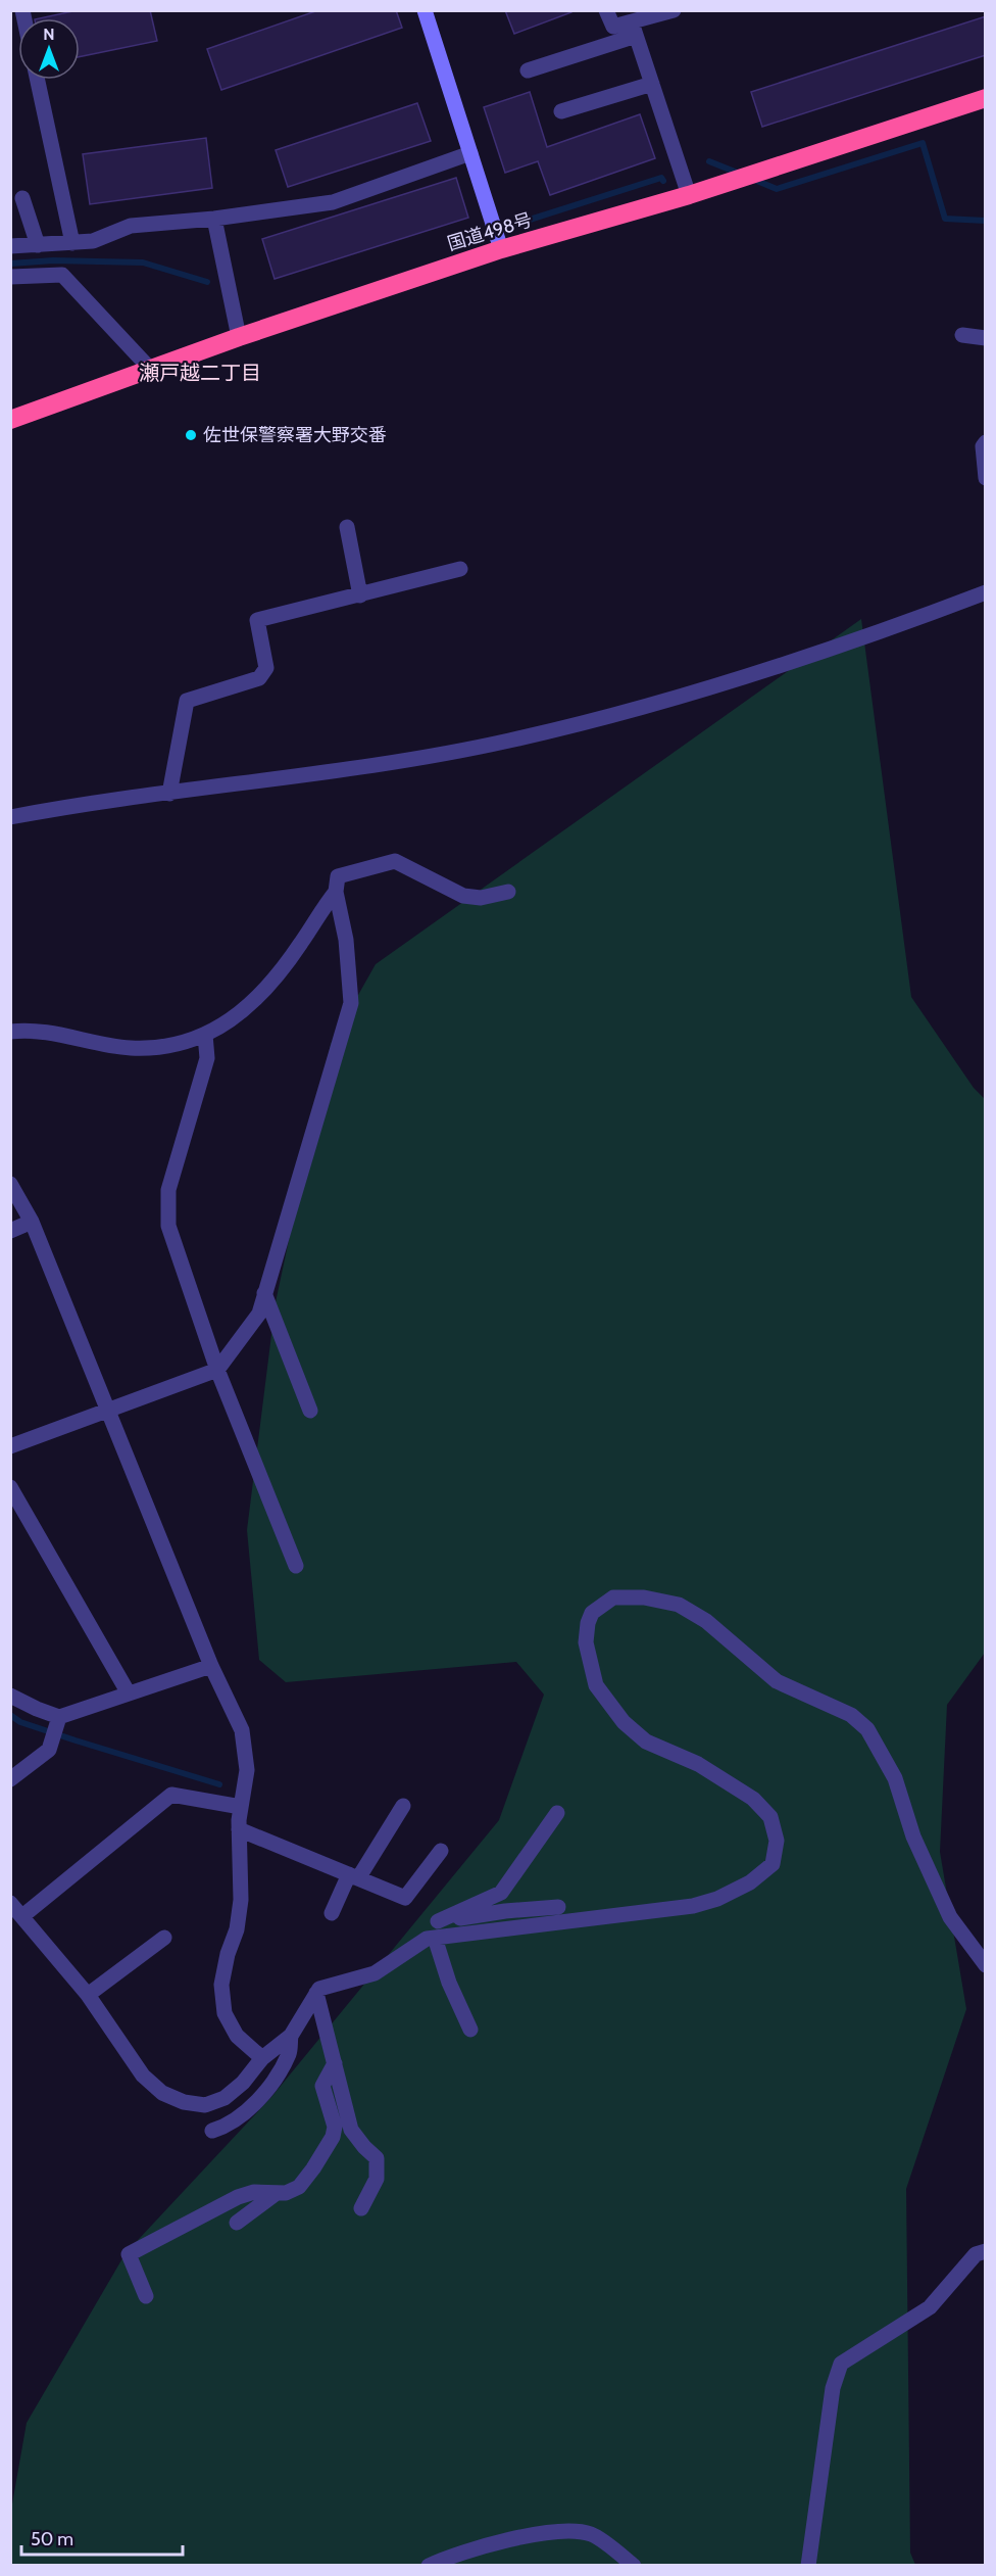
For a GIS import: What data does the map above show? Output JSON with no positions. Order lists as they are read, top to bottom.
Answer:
{
  "streets": {
    "highway": ["国道498号"]
  },
  "districts": ["瀬戸越二丁目"],
  "places": ["佐世保警察署大野交番"],
  "scale_bar": "50 m",
  "north": "top"
}
